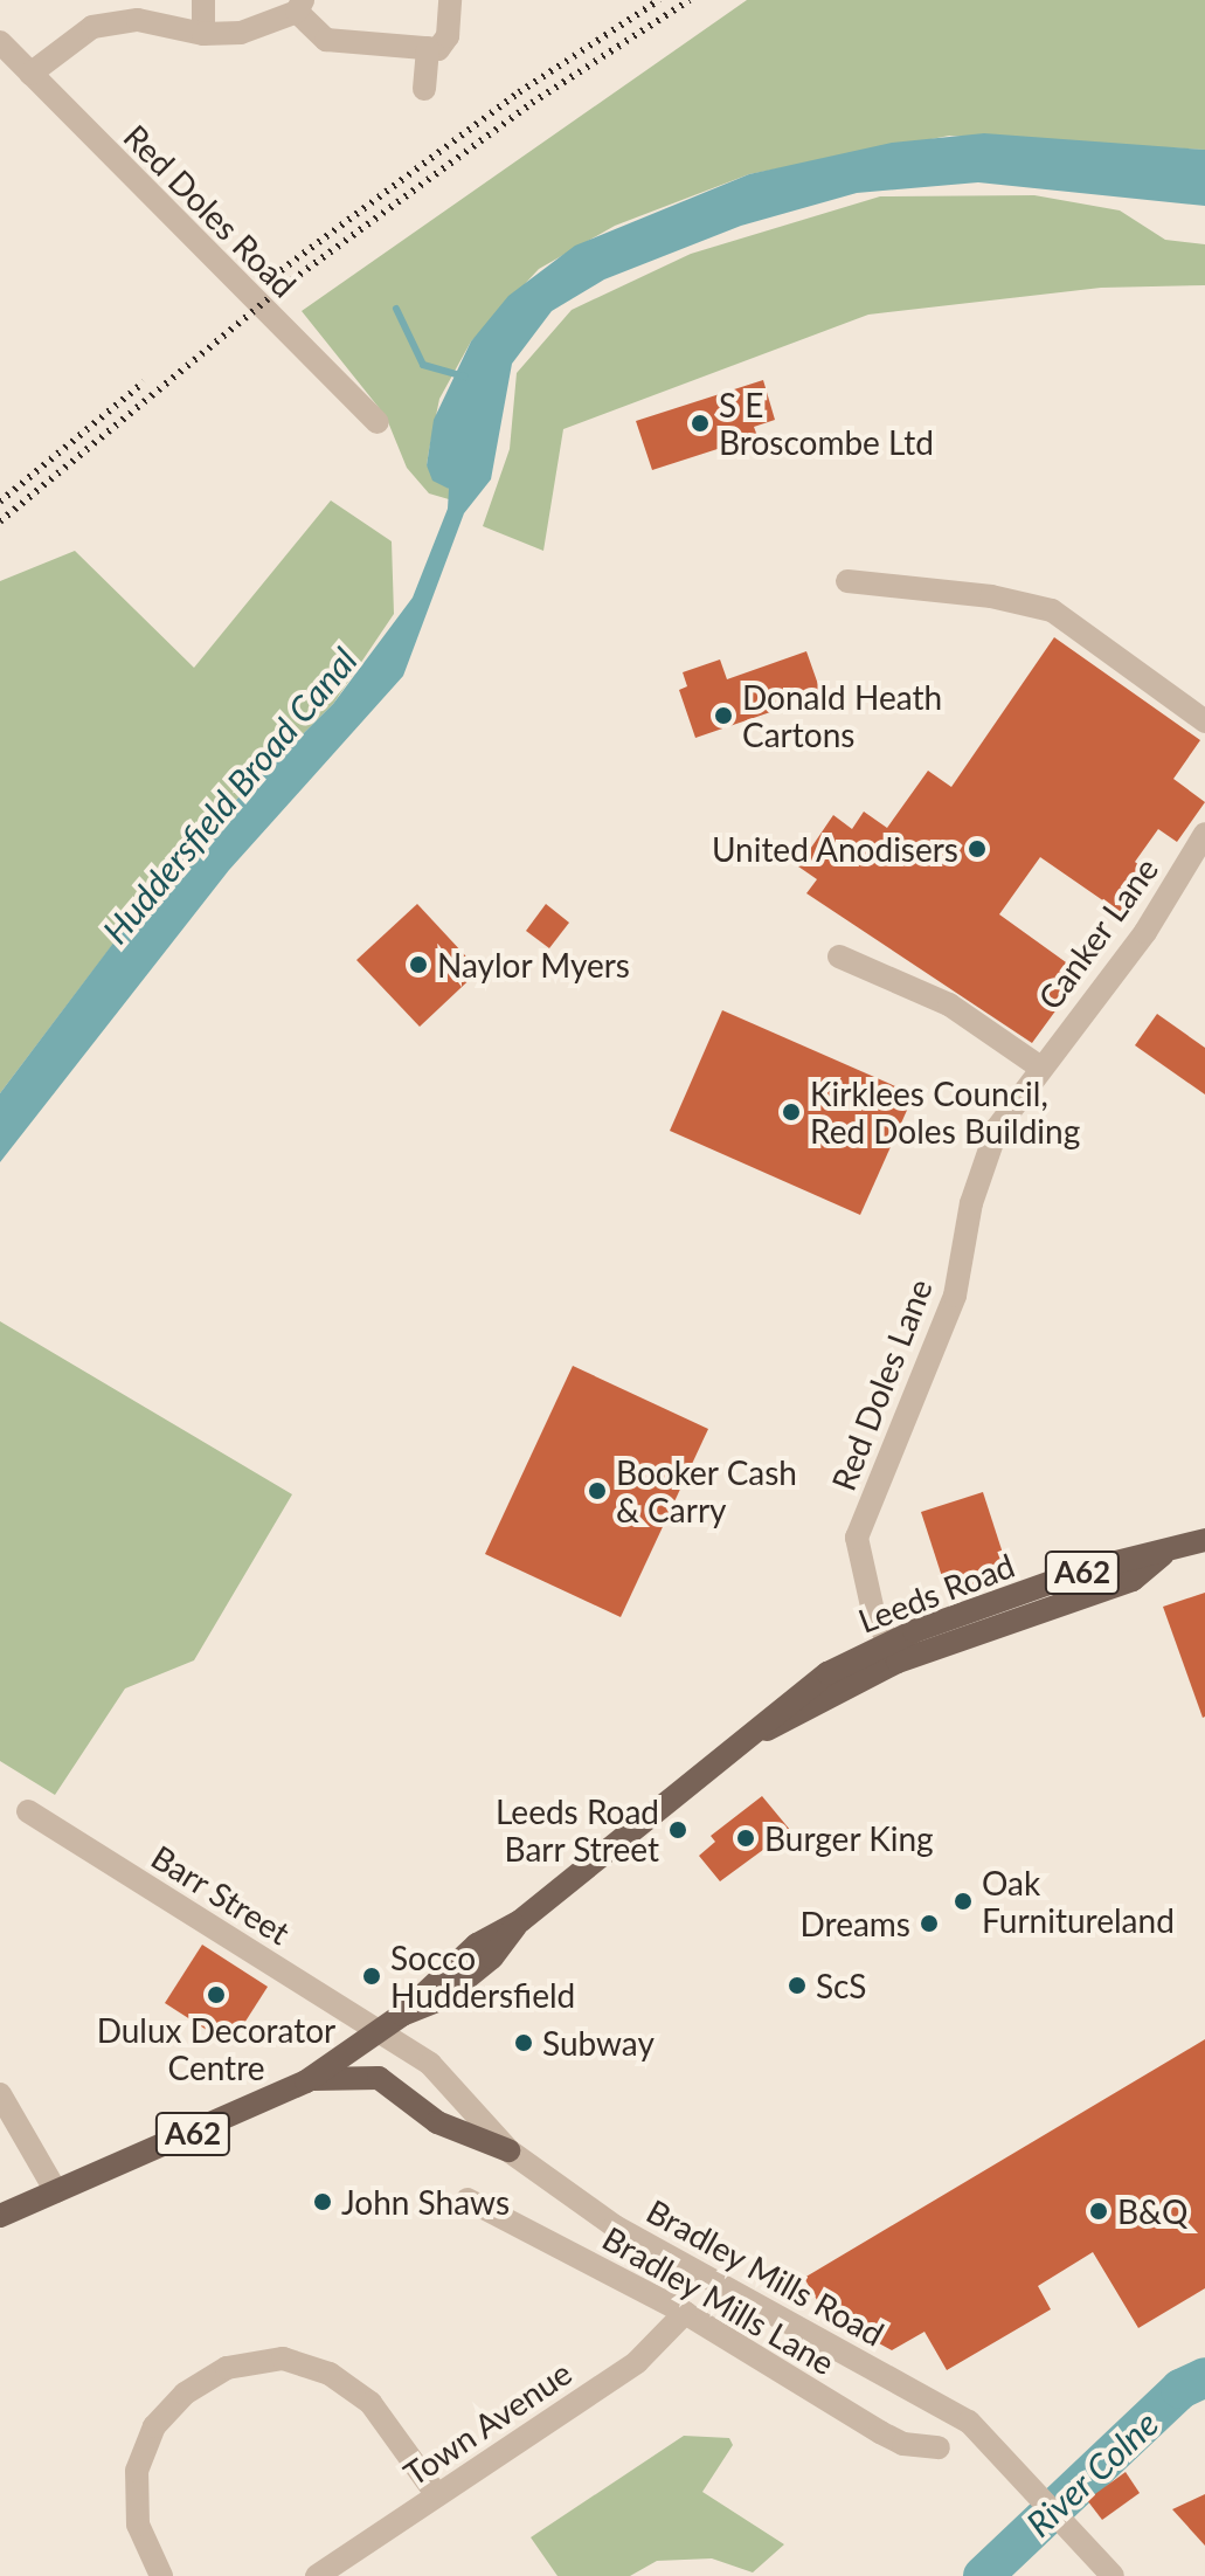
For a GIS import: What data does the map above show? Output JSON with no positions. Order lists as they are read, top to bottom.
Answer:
{
  "streets": {
    "main road": ["A62", "Leeds Road"],
    "street": [
      "Red Doles Road",
      "Canker Lane",
      "Red Doles Lane",
      "Barr Street",
      "Bradley Mills Road",
      "Bradley Mills Lane",
      "Town Avenue"
    ]
  },
  "crossings": [
    ["Canker Lane", "Red Doles Lane"],
    ["Red Doles Lane", "Leeds Road"],
    ["Leeds Road", "Barr Street"],
    ["Leeds Road", "Bradley Mills Road"],
    ["Barr Street", "Bradley Mills Road"],
    ["Bradley Mills Lane", "Town Avenue"]
  ],
  "water": ["Huddersfield Broad Canal", "River Colne"],
  "places": [
    "S E Broscombe Ltd",
    "Donald Heath Cartons",
    "United Anodisers",
    "Naylor Myers",
    "Kirklees Council, Red Doles Building",
    "Booker Cash & Carry",
    "Leeds Road Barr Street",
    "Burger King",
    "Oak Furnitureland",
    "Dreams",
    "Socco Huddersfield",
    "ScS",
    "Dulux Decorator Centre",
    "Subway",
    "John Shaws",
    "B&Q"
  ]
}
